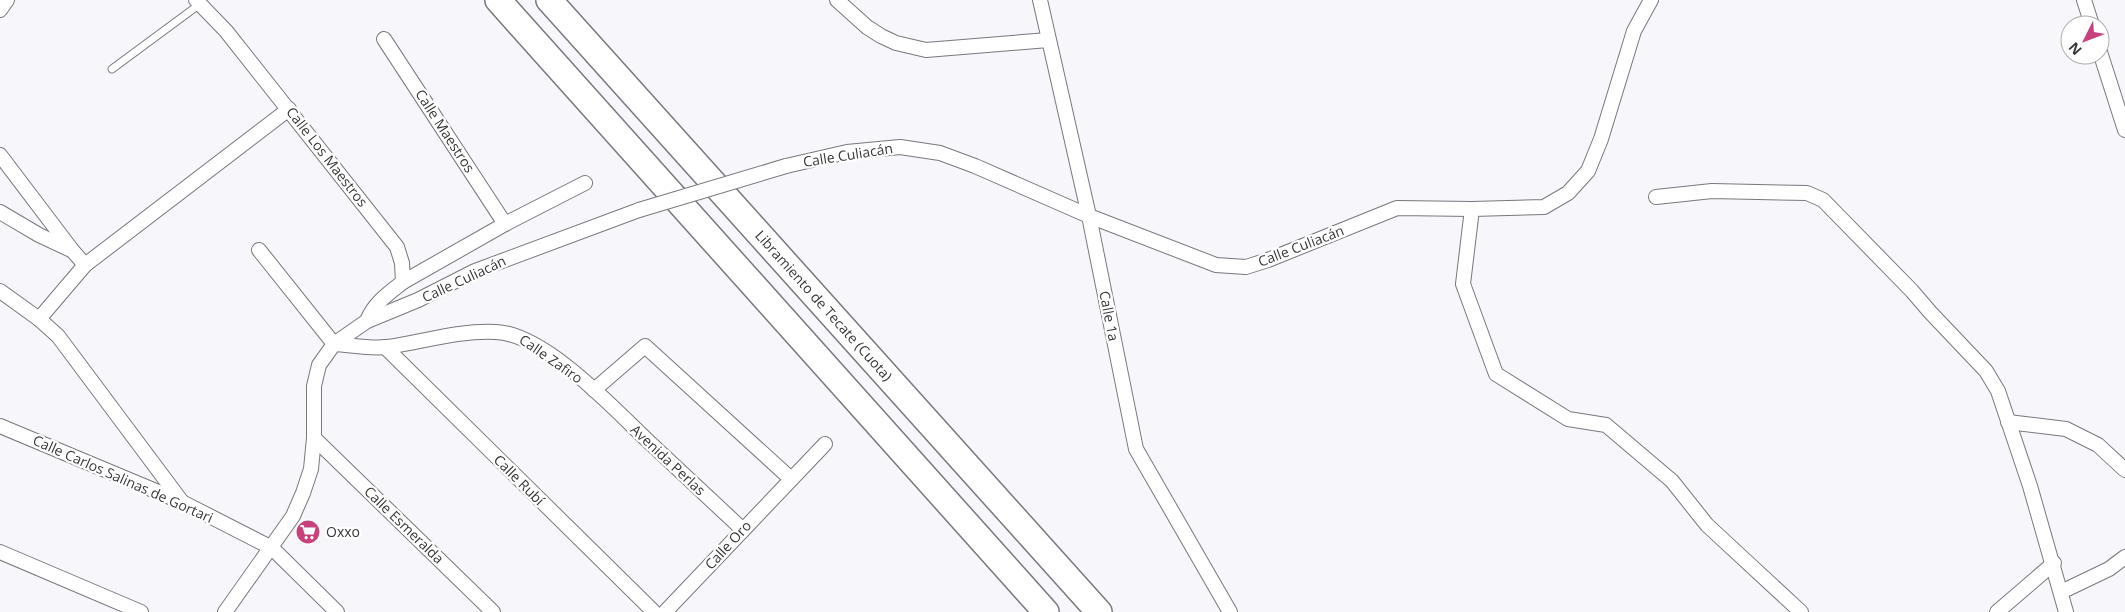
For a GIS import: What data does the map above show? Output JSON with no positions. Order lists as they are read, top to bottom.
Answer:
{
  "streets": {
    "highway": ["Libramiento de Tecate (Cuota)"],
    "street": [
      "Calle Maestros",
      "Calle Culiacán",
      "Calle Los Maestros",
      "Calle 1a",
      "Calle Zafiro",
      "Avenida Perlas",
      "Calle Carlos Salinas de Gortari",
      "Calle Rubí",
      "Calle Esmeralda",
      "Calle Oro"
    ]
  },
  "crossings": [
    ["Calle Culiacán", "Calle 1a"],
    ["Calle Culiacán", "Calle Zafiro"],
    ["Calle Culiacán", "Calle Carlos Salinas de Gortari"],
    ["Calle Culiacán", "Calle Esmeralda"],
    ["Calle Zafiro", "Avenida Perlas"],
    ["Calle Zafiro", "Calle Rubí"],
    ["Calle Zafiro", "Calle Oro"],
    ["Avenida Perlas", "Calle Oro"]
  ],
  "places": {
    "supermarket": ["Oxxo"]
  },
  "north": "bottom left"
}
